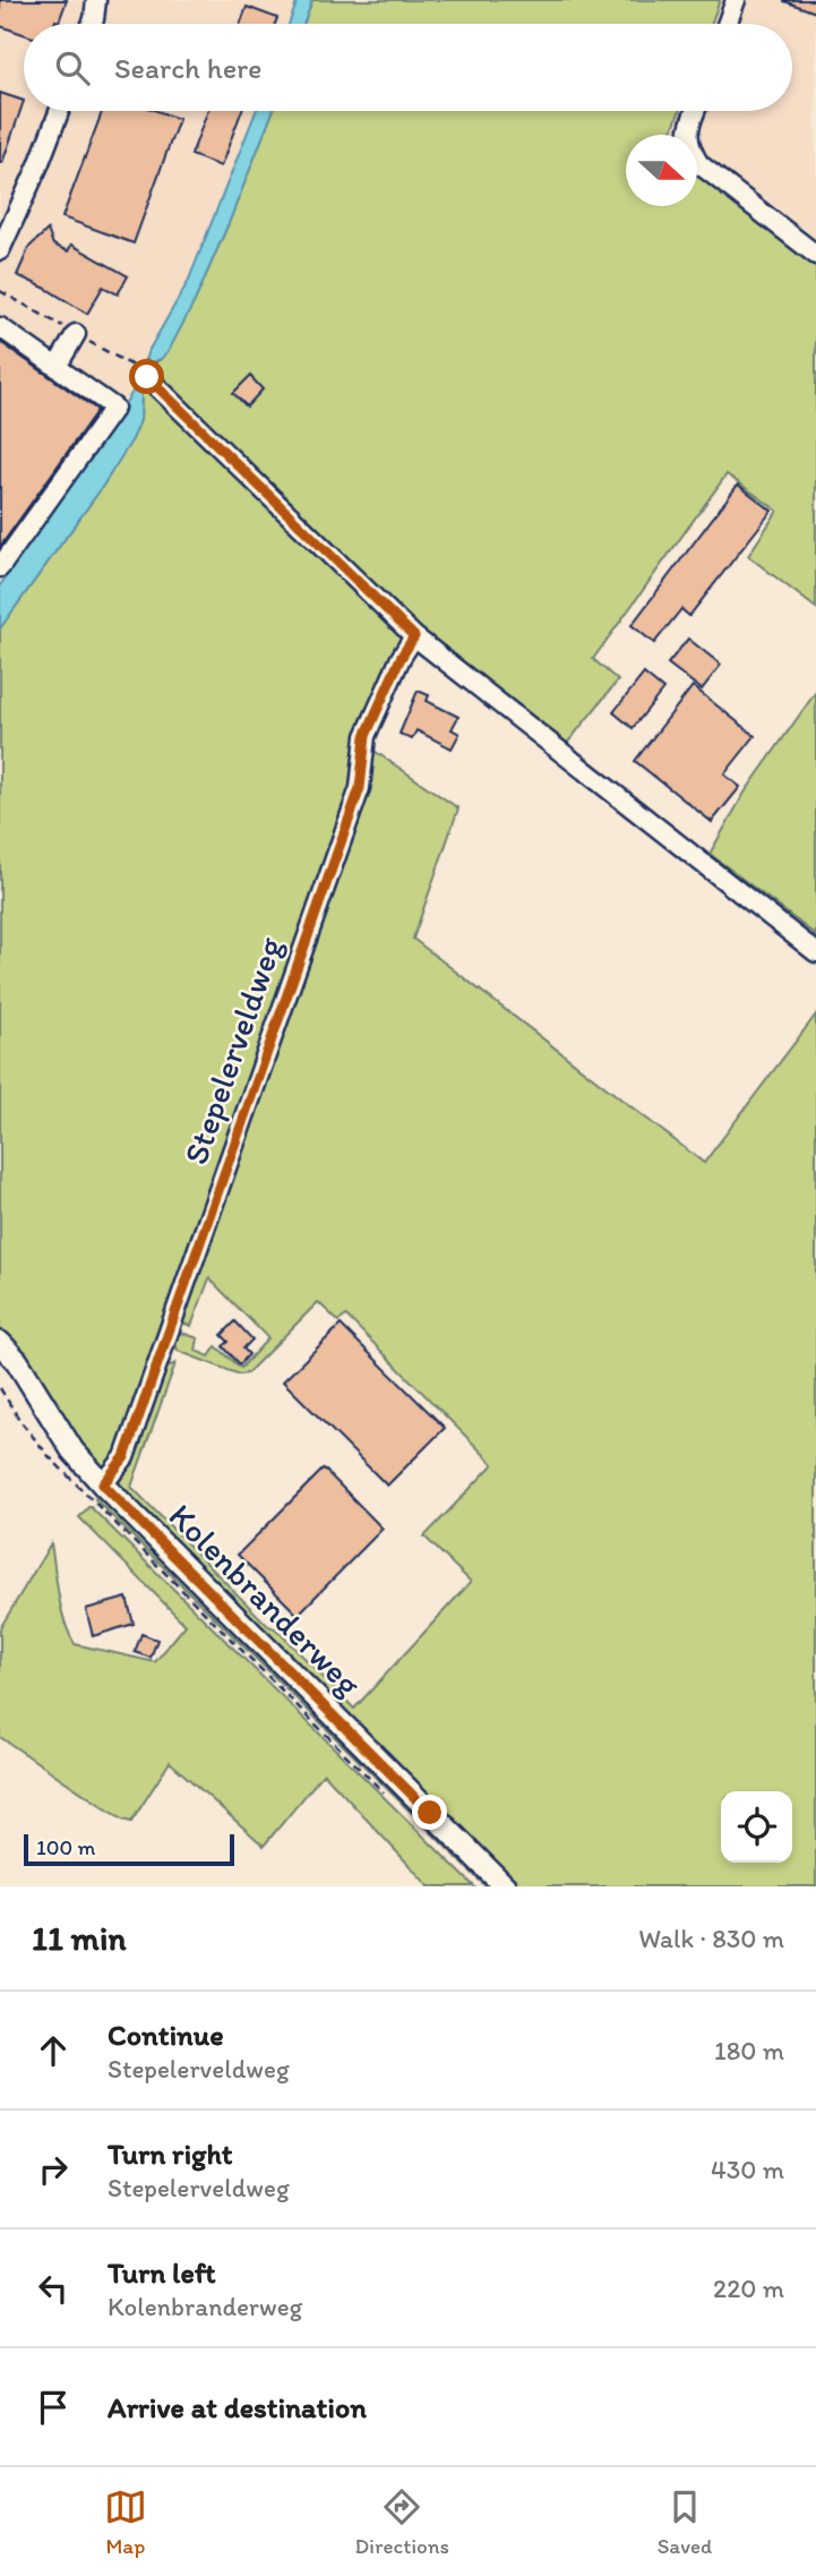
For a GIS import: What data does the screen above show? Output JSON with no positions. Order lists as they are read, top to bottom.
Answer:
{
  "streets": {
    "main road": ["Kolenbranderweg"],
    "street": ["Stepelerveldweg"]
  },
  "crossings": [
    ["Stepelerveldweg", "Kolenbranderweg"]
  ],
  "scale_bar": "100 m",
  "north": "right",
  "page": {
    "search": "Search here",
    "scale": "100 m",
    "heading": ["11 min", "Walk · 830 m"],
    "list": [
      ["Continue", "Stepelerveldweg", "180 m"],
      ["Turn right", "Stepelerveldweg", "430 m"],
      ["Turn left", "Kolenbranderweg", "220 m"],
      "Arrive at destination"
    ],
    "nav": ["Map", "Directions", "Saved"]
  }
}
